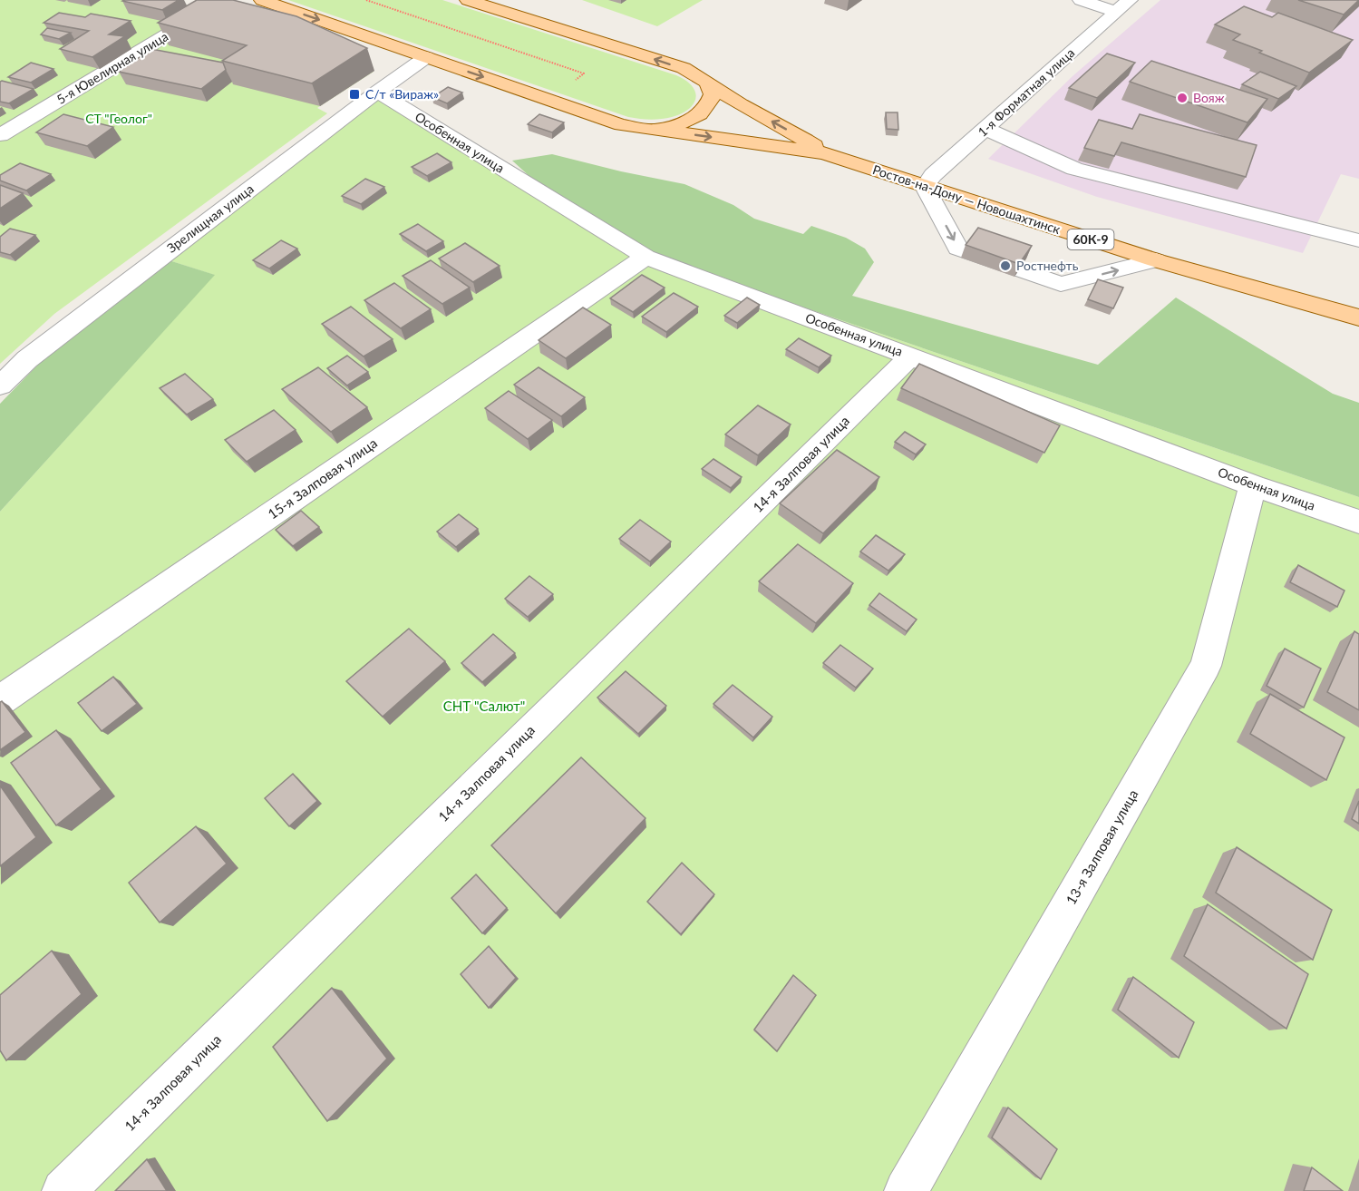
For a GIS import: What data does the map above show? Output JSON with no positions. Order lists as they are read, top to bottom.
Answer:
{
  "streets": {
    "main road": ["Ростов-на-Дону — Новошахтинск", "60К-9"],
    "street": [
      "5-я Ювелирная улица",
      "1-я Форматная улица",
      "Особенная улица",
      "Зрелищная улица",
      "14-я Залповая улица",
      "15-я Залповая улица",
      "13-я Залповая улица"
    ]
  },
  "crossings": [
    ["1-я Форматная улица", "Ростов-на-Дону — Новошахтинск"],
    ["Особенная улица", "Зрелищная улица"],
    ["Особенная улица", "14-я Залповая улица"],
    ["Особенная улица", "15-я Залповая улица"],
    ["Особенная улица", "13-я Залповая улица"]
  ],
  "parks": ["СТ \"Геолог\"", "СНТ \"Салют\""],
  "places": {
    "transit": ["С/т «Вираж»"],
    "other": ["Вояж", "Ростнефть"]
  }
}
